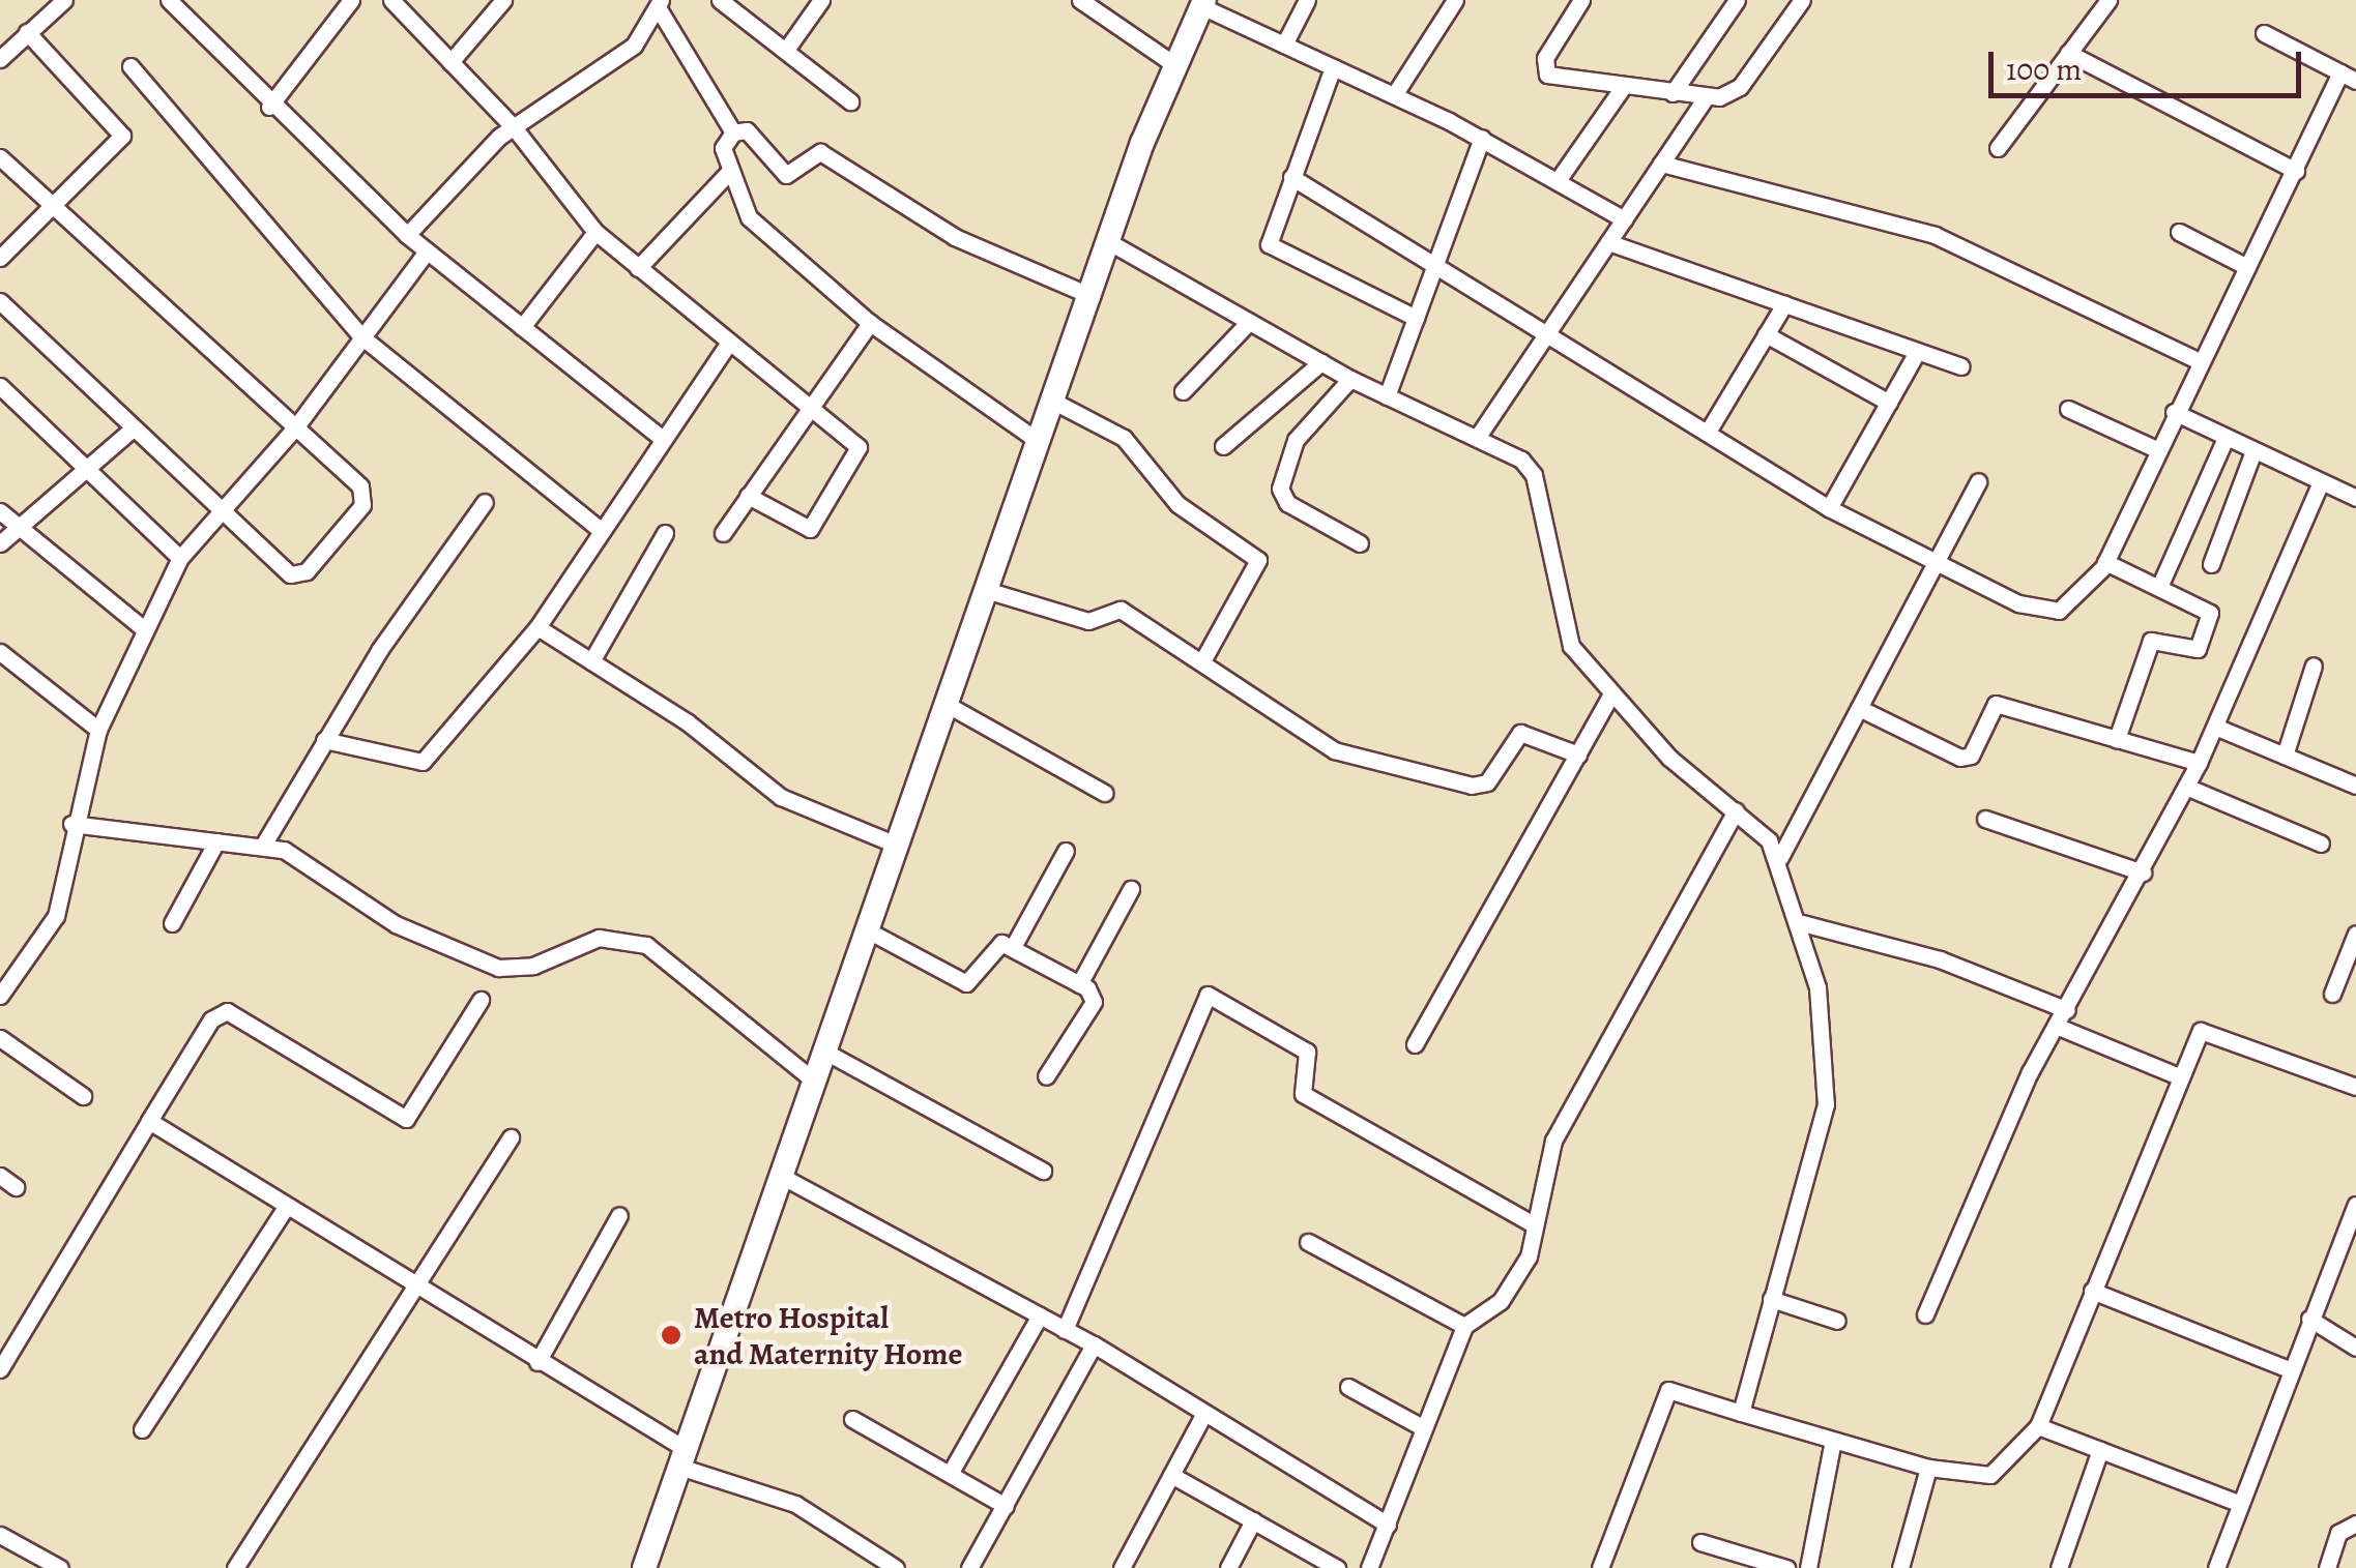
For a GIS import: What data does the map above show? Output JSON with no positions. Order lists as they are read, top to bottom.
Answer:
{
  "places": ["Metro Hospital and Maternity Home"],
  "scale_bar": "100 m"
}
